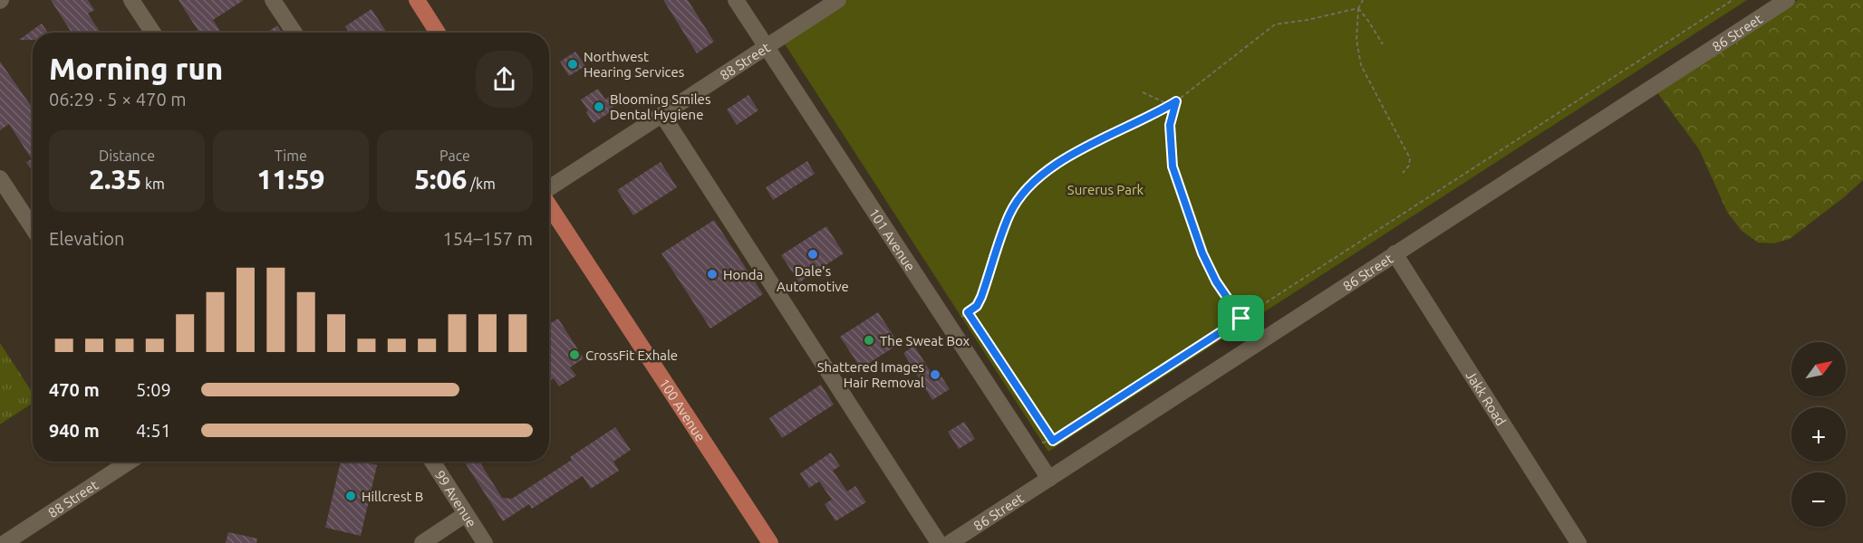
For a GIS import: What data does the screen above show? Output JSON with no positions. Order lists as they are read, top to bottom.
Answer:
{
  "streets": {
    "main road": ["100 Avenue"],
    "street": [
      "86 Street",
      "88 Street",
      "101 Avenue",
      "Jakk Road",
      "99 Avenue"
    ]
  },
  "crossings": [
    ["86 Street", "101 Avenue"],
    ["86 Street", "Jakk Road"],
    ["88 Street", "101 Avenue"]
  ],
  "parks": ["Surerus Park"],
  "places": [
    "Northwest Hearing Services",
    "Blooming Smiles Dental Hygiene",
    "Dale's Automotive",
    "Honda",
    "The Sweat Box",
    "CrossFit Exhale",
    "Shattered Images Hair Removal",
    "Hillcrest B"
  ],
  "north": "top right",
  "page": {
    "heading": ["Morning run", "06:29 · 5 × 470 m"],
    "stats": [
      ["Distance", "2.35 km"],
      ["Time", "11:59"],
      ["Pace", "5:06 /km"]
    ],
    "chart": ["Elevation", "154–157 m"],
    "map_buttons": ["+", "−"],
    "list": [
      {
        "name": "470 m",
        "note": "5:09"
      },
      {
        "name": "940 m",
        "note": "4:51"
      }
    ]
  }
}
